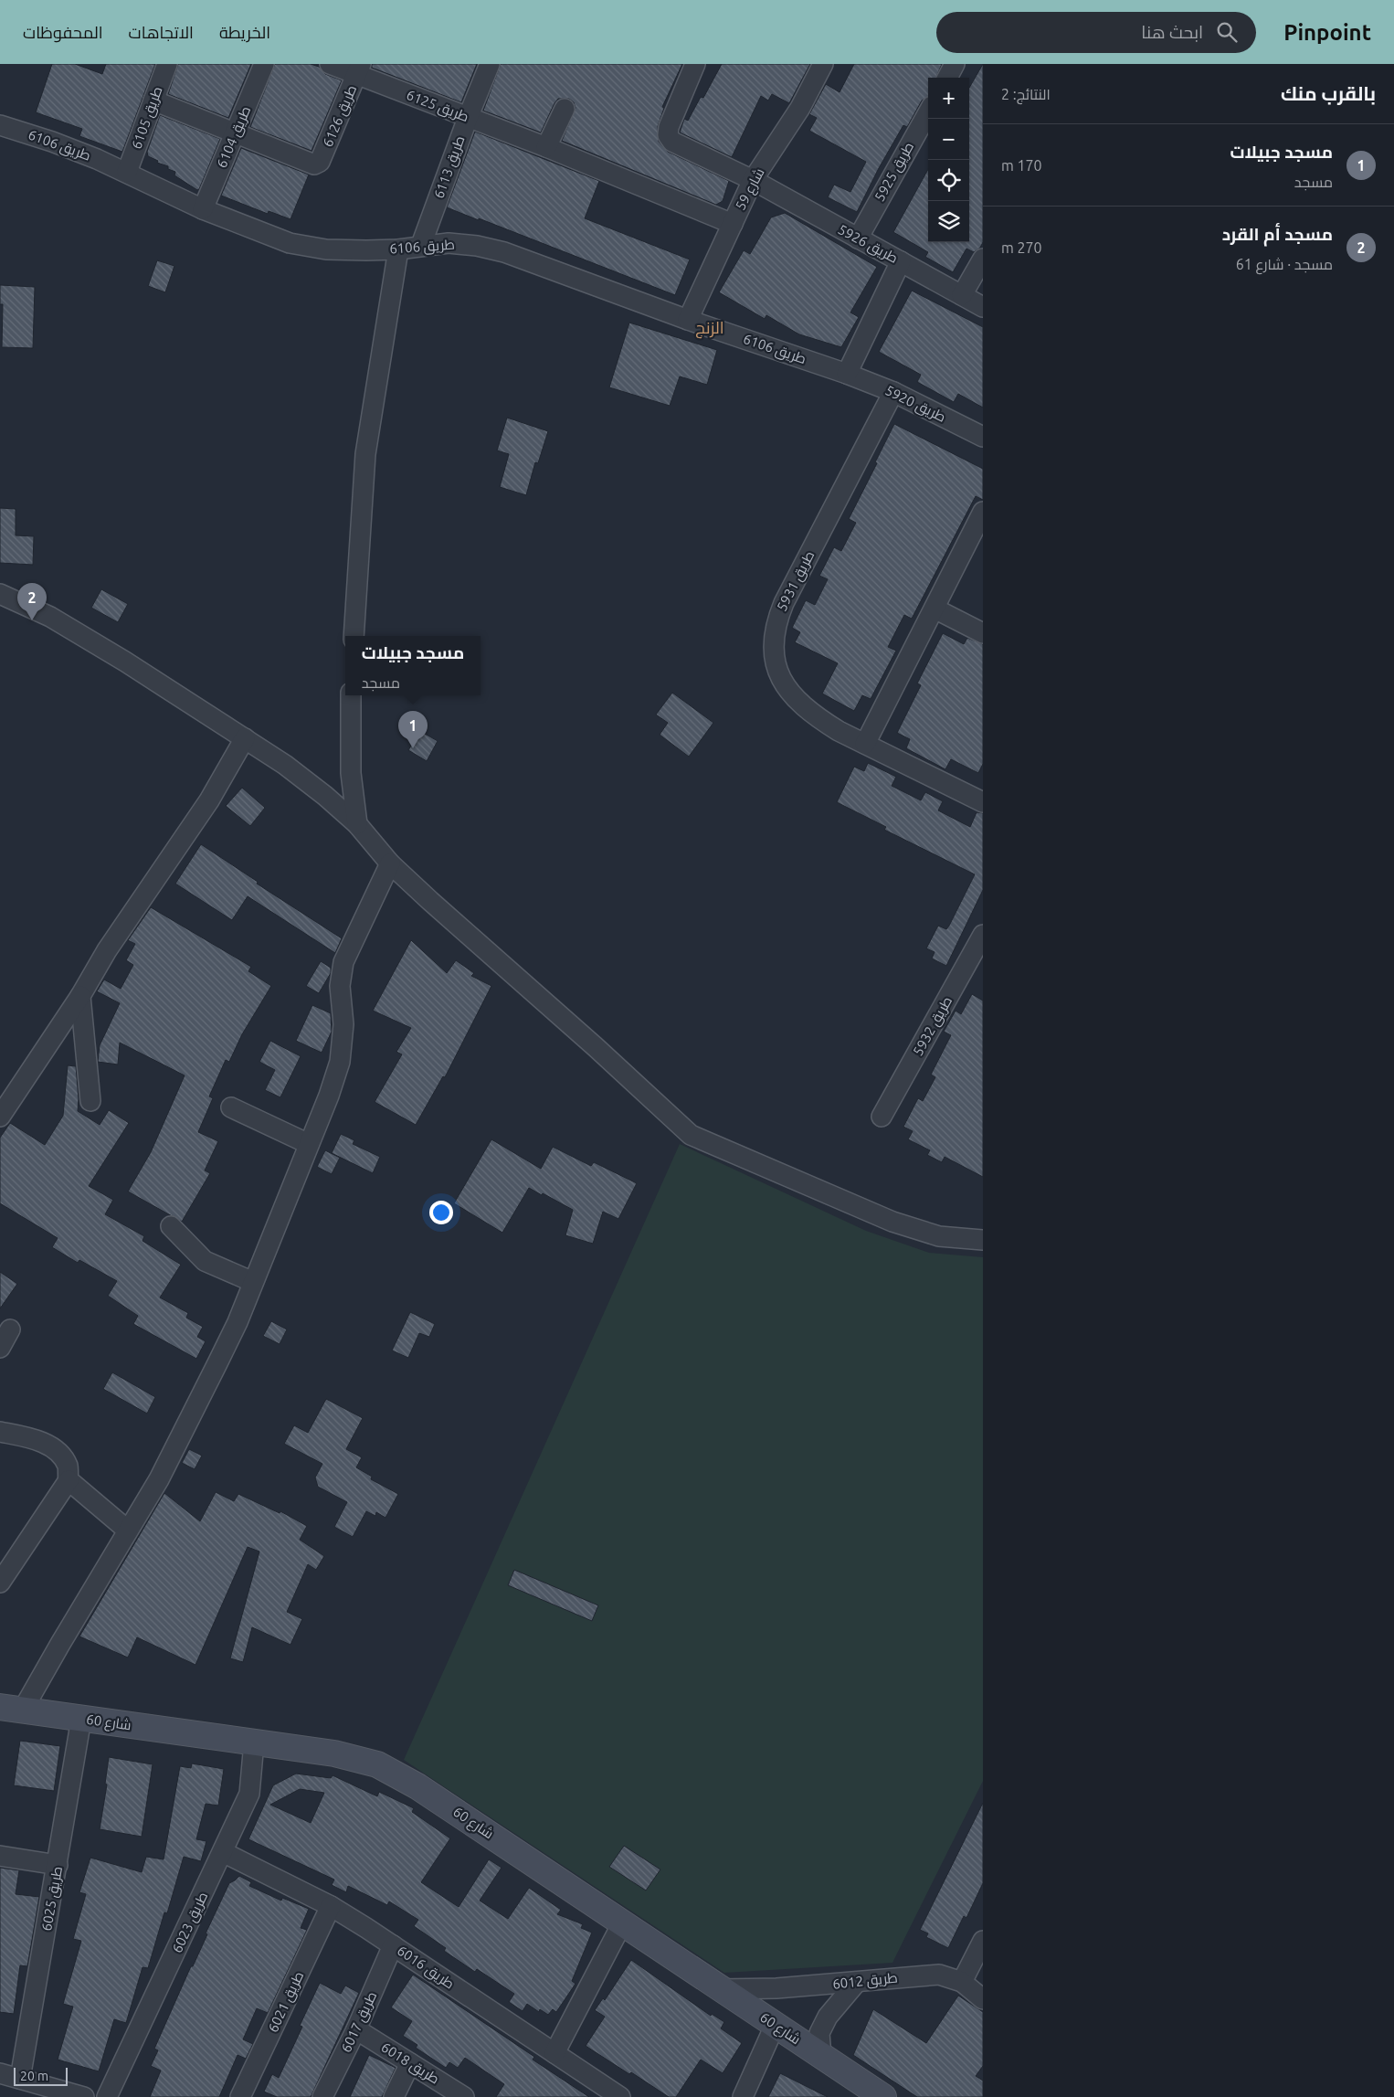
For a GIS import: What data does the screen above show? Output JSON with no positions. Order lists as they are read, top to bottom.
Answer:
{
  "streets": {
    "street": [
      "طريق 6125",
      "طريق 6126",
      "طريق 6105",
      "طريق 6104",
      "طريق 6106",
      "طريق 6113",
      "طريق 5925",
      "شارع 59",
      "طريق 5926",
      "طريق 5920",
      "طريق 5931",
      "طريق 5932",
      "شارع 60",
      "طريق 6025",
      "طريق 6023",
      "طريق 6016",
      "طريق 6012",
      "طريق 6021",
      "طريق 6017",
      "طريق 6018"
    ]
  },
  "crossings": [
    ["طريق 6125", "طريق 6126"],
    ["طريق 6125", "طريق 6113"],
    ["طريق 6125", "شارع 59"],
    ["طريق 6126", "طريق 6104"],
    ["طريق 6105", "طريق 6106"],
    ["طريق 6104", "طريق 6106"],
    ["طريق 6106", "طريق 6113"],
    ["طريق 6106", "شارع 59"],
    ["طريق 6106", "طريق 5920"],
    ["طريق 5925", "طريق 5926"],
    ["شارع 59", "طريق 5926"],
    ["طريق 5920", "طريق 5931"],
    ["شارع 60", "طريق 6025"],
    ["شارع 60", "طريق 6023"],
    ["شارع 60", "طريق 6012"],
    ["طريق 6023", "طريق 6016"],
    ["طريق 6016", "طريق 6021"],
    ["طريق 6016", "طريق 6017"],
    ["طريق 6017", "طريق 6018"]
  ],
  "districts": ["الزنج"],
  "scale_bar": "20 m",
  "page": {
    "header": "Pinpoint",
    "search": "ابحث هنا",
    "nav": ["الخريطة", "الاتجاهات", "المحفوظات"],
    "heading": ["بالقرب منك", "النتائج: 2"],
    "map_buttons": ["+", "−"],
    "list": [
      {
        "mark": "1",
        "name": "مسجد جبيلات",
        "note": "مسجد",
        "value": "170 m"
      },
      {
        "mark": "2",
        "name": "مسجد أم القرد",
        "note": "مسجد · شارع 61",
        "value": "270 m"
      }
    ],
    "pins": ["2", "1"],
    "popup": ["مسجد جبيلات", "مسجد"],
    "scale": "20 m"
  }
}
